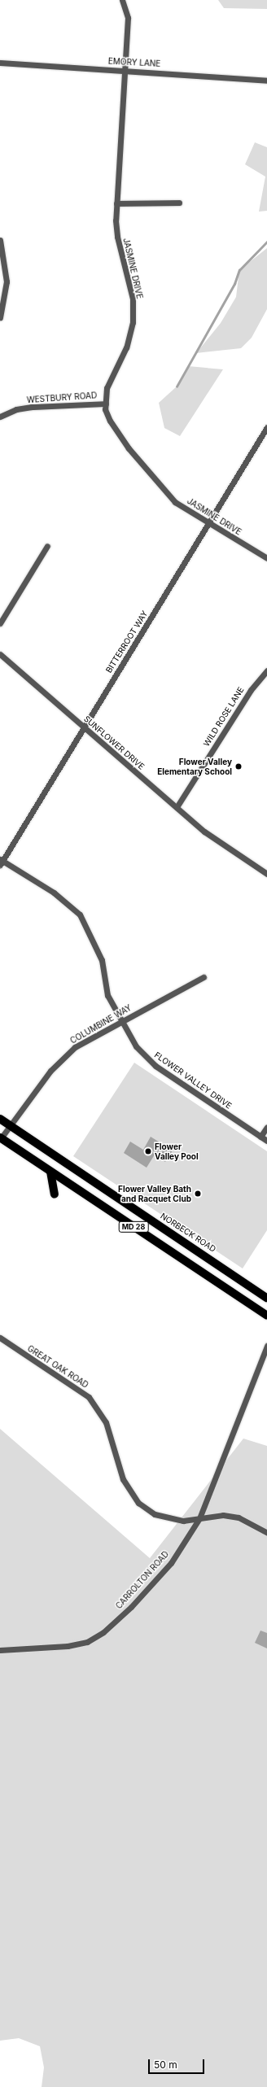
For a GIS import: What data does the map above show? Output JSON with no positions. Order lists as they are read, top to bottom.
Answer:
{
  "streets": {
    "main road": ["MD 28", "NORBECK ROAD"],
    "street": [
      "EMORY LANE",
      "JASMINE DRIVE",
      "WESTBURY ROAD",
      "BITTERROOT WAY",
      "WILD ROSE LANE",
      "SUNFLOWER DRIVE",
      "COLUMBINE WAY",
      "FLOWER VALLEY DRIVE",
      "GREAT OAK ROAD",
      "CARROLTON ROAD"
    ]
  },
  "crossings": [
    ["EMORY LANE", "JASMINE DRIVE"],
    ["JASMINE DRIVE", "WESTBURY ROAD"],
    ["JASMINE DRIVE", "BITTERROOT WAY"],
    ["BITTERROOT WAY", "SUNFLOWER DRIVE"],
    ["BITTERROOT WAY", "FLOWER VALLEY DRIVE"],
    ["WILD ROSE LANE", "SUNFLOWER DRIVE"],
    ["COLUMBINE WAY", "FLOWER VALLEY DRIVE"],
    ["COLUMBINE WAY", "MD 28"],
    ["COLUMBINE WAY", "NORBECK ROAD"],
    ["GREAT OAK ROAD", "CARROLTON ROAD"]
  ],
  "places": ["Flower Valley Elementary School", "Flower Valley Pool", "Flower Valley Bath and Racquet Club"],
  "scale_bar": "50 m"
}
